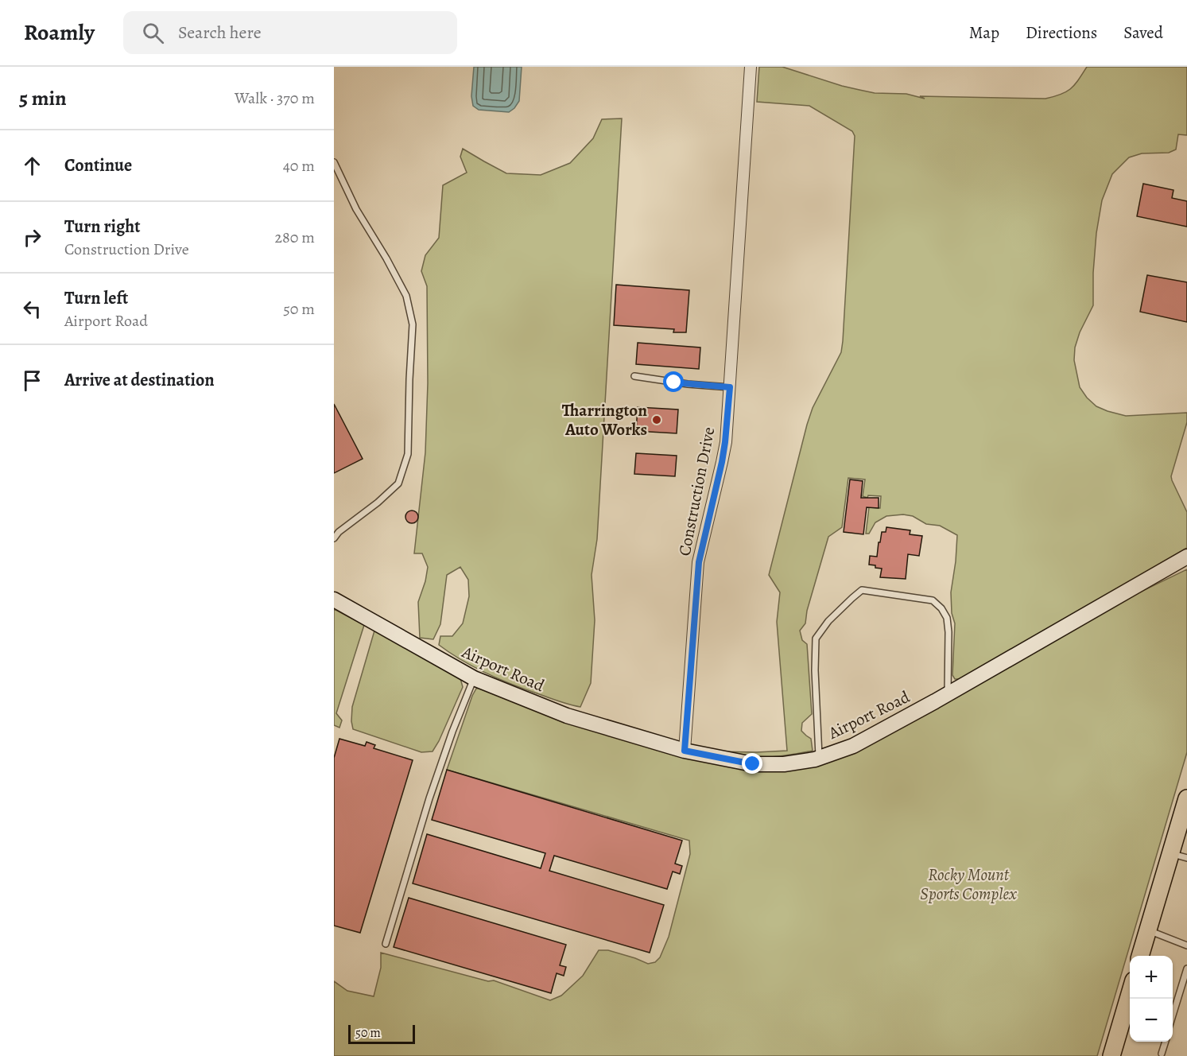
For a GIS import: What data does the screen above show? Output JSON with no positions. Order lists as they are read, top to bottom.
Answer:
{
  "streets": {
    "main road": ["Airport Road"],
    "street": ["Construction Drive"]
  },
  "crossings": [
    ["Construction Drive", "Airport Road"]
  ],
  "parks": ["Rocky Mount Sports Complex"],
  "places": ["Tharrington Auto Works"],
  "scale_bar": "50 m",
  "page": {
    "header": "Roamly",
    "search": "Search here",
    "nav": ["Map", "Directions", "Saved"],
    "heading": ["5 min", "Walk · 370 m"],
    "list": [
      ["Continue", "40 m"],
      ["Turn right", "Construction Drive", "280 m"],
      ["Turn left", "Airport Road", "50 m"],
      "Arrive at destination"
    ],
    "map_buttons": ["+", "−"],
    "scale": "50 m"
  }
}
